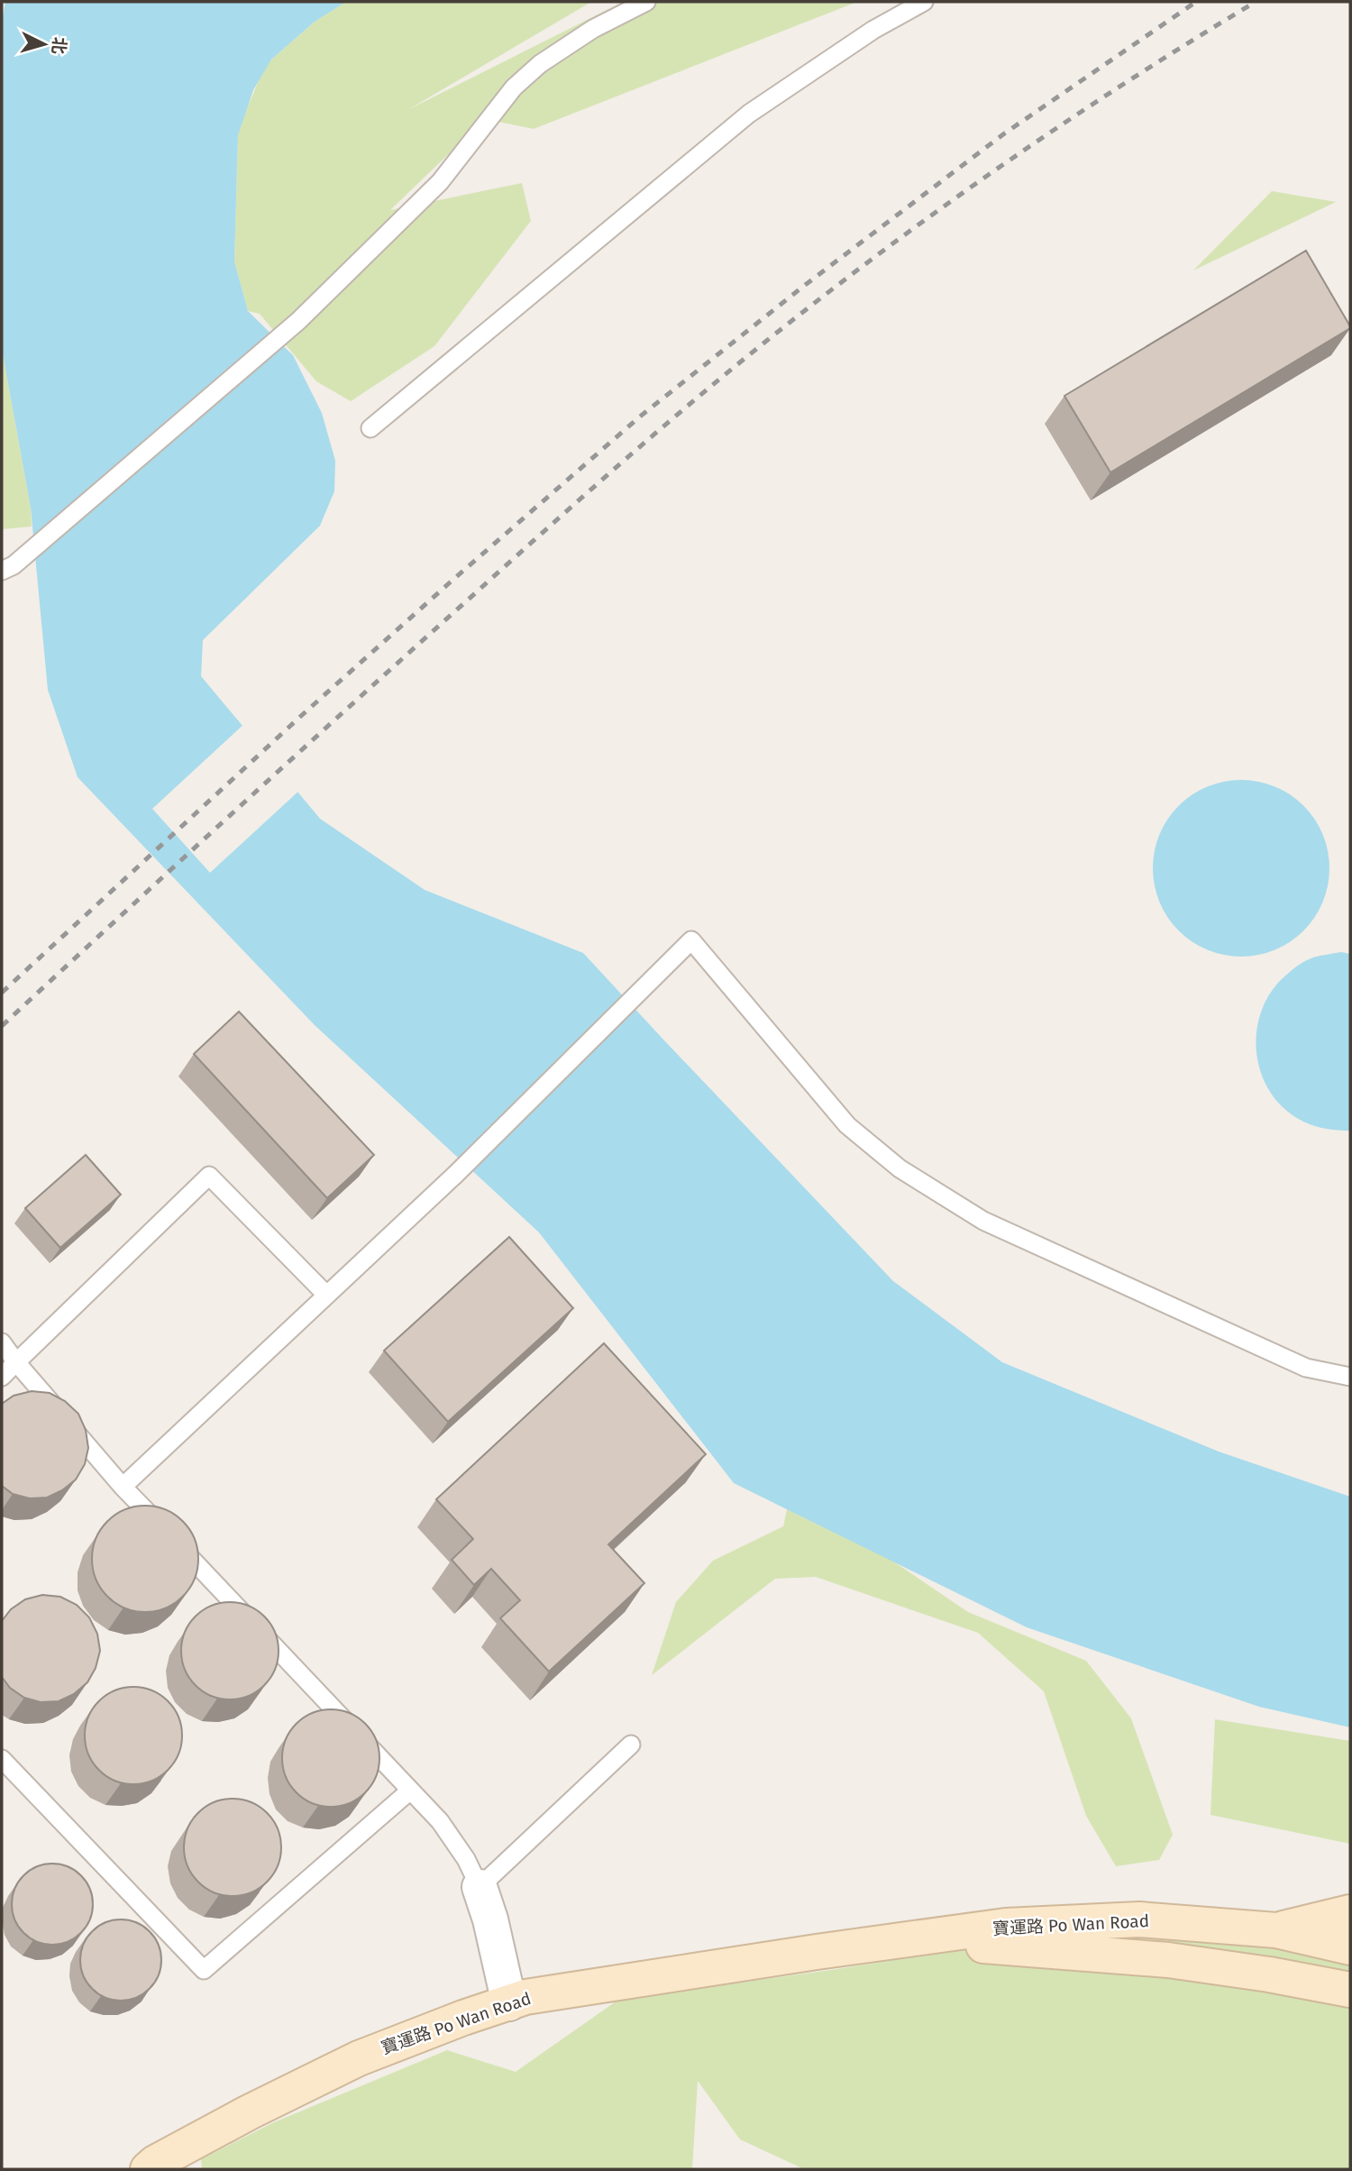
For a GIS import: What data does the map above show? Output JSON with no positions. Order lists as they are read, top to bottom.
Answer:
{
  "streets": {
    "street": ["寶運路 Po Wan Road"]
  },
  "north": "right"
}
